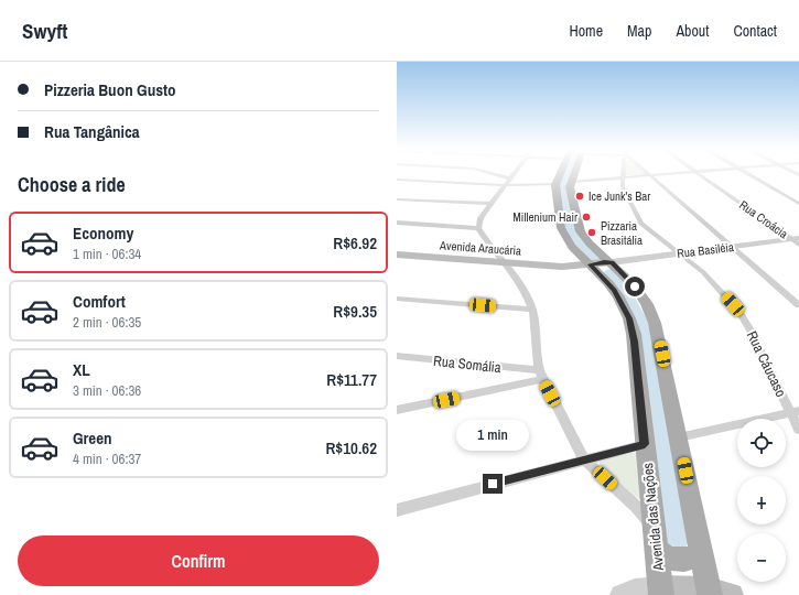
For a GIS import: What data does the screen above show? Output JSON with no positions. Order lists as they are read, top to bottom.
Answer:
{
  "streets": {
    "main road": ["Avenida Araucária", "Avenida das Nações"],
    "street": [
      "Rua Croácia",
      "Rua Basiléia",
      "Rua Somália",
      "Rua Cáucaso"
    ]
  },
  "crossings": [
    ["Rua Croácia", "Rua Basiléia"],
    ["Avenida Araucária", "Rua Basiléia"],
    ["Avenida Araucária", "Avenida das Nações"],
    ["Rua Basiléia", "Rua Cáucaso"],
    ["Rua Basiléia", "Avenida das Nações"]
  ],
  "places": ["Ice Junk's Bar", "Millenium Hair", "Pizzaria Brasitália"],
  "page": {
    "header": "Swyft",
    "nav": [
      "Home",
      "Map",
      "About",
      "Contact"
    ],
    "banner": ["Pizzeria Buon Gusto", "Rua Tangânica"],
    "heading": "Choose a ride",
    "list": [
      {
        "name": "Economy",
        "note": "1 min · 06:34",
        "value": "R$6.92"
      },
      {
        "name": "Comfort",
        "note": "2 min · 06:35",
        "value": "R$9.35"
      },
      {
        "name": "XL",
        "note": "3 min · 06:36",
        "value": "R$11.77"
      },
      {
        "name": "Green",
        "note": "4 min · 06:37",
        "value": "R$10.62"
      }
    ],
    "map_buttons": ["+", "−"],
    "bubble": "1 min",
    "buttons": "Confirm"
  }
}
